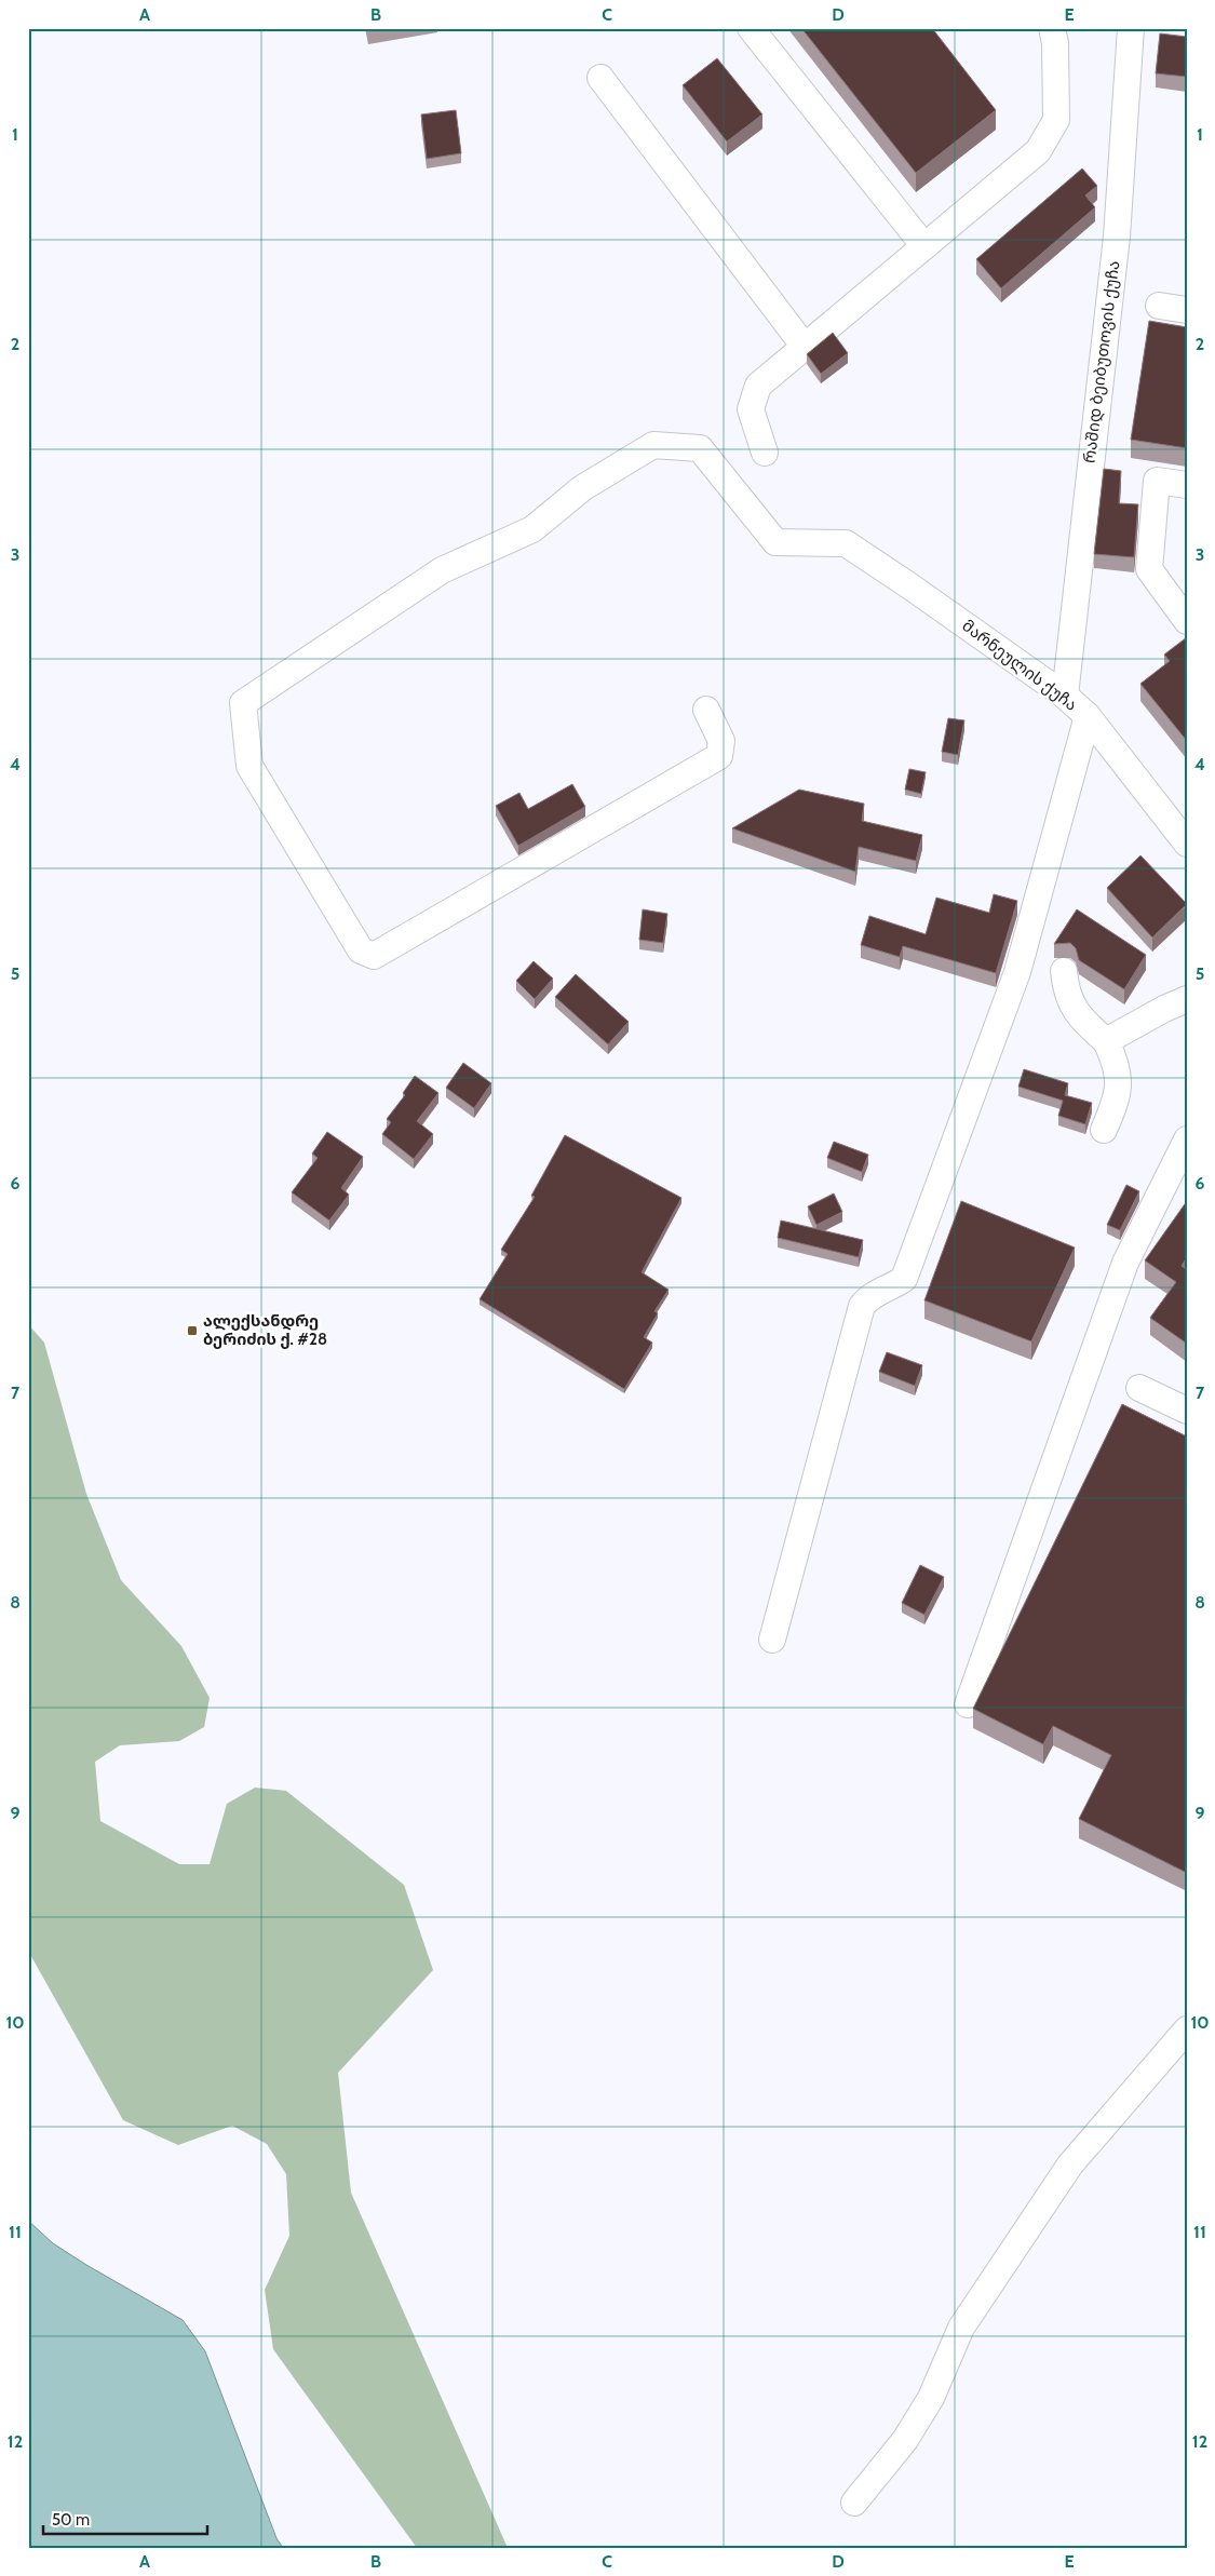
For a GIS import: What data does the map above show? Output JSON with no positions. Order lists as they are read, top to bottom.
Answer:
{
  "streets": {
    "street": ["რაშიდ ბეიბუთოვის ქუჩა", "მარნეულის ქუჩა"]
  },
  "crossings": [
    ["რაშიდ ბეიბუთოვის ქუჩა", "მარნეულის ქუჩა"]
  ],
  "places": {
    "transit": ["ალექსანდრე ბერიძის ქ. #28"]
  },
  "scale_bar": "50 m",
  "grid": {
    "columns": [
      "A",
      "B",
      "C",
      "D",
      "E"
    ],
    "rows": [
      "1",
      "2",
      "3",
      "4",
      "5",
      "6",
      "7",
      "8",
      "9",
      "10",
      "11",
      "12"
    ]
  }
}
